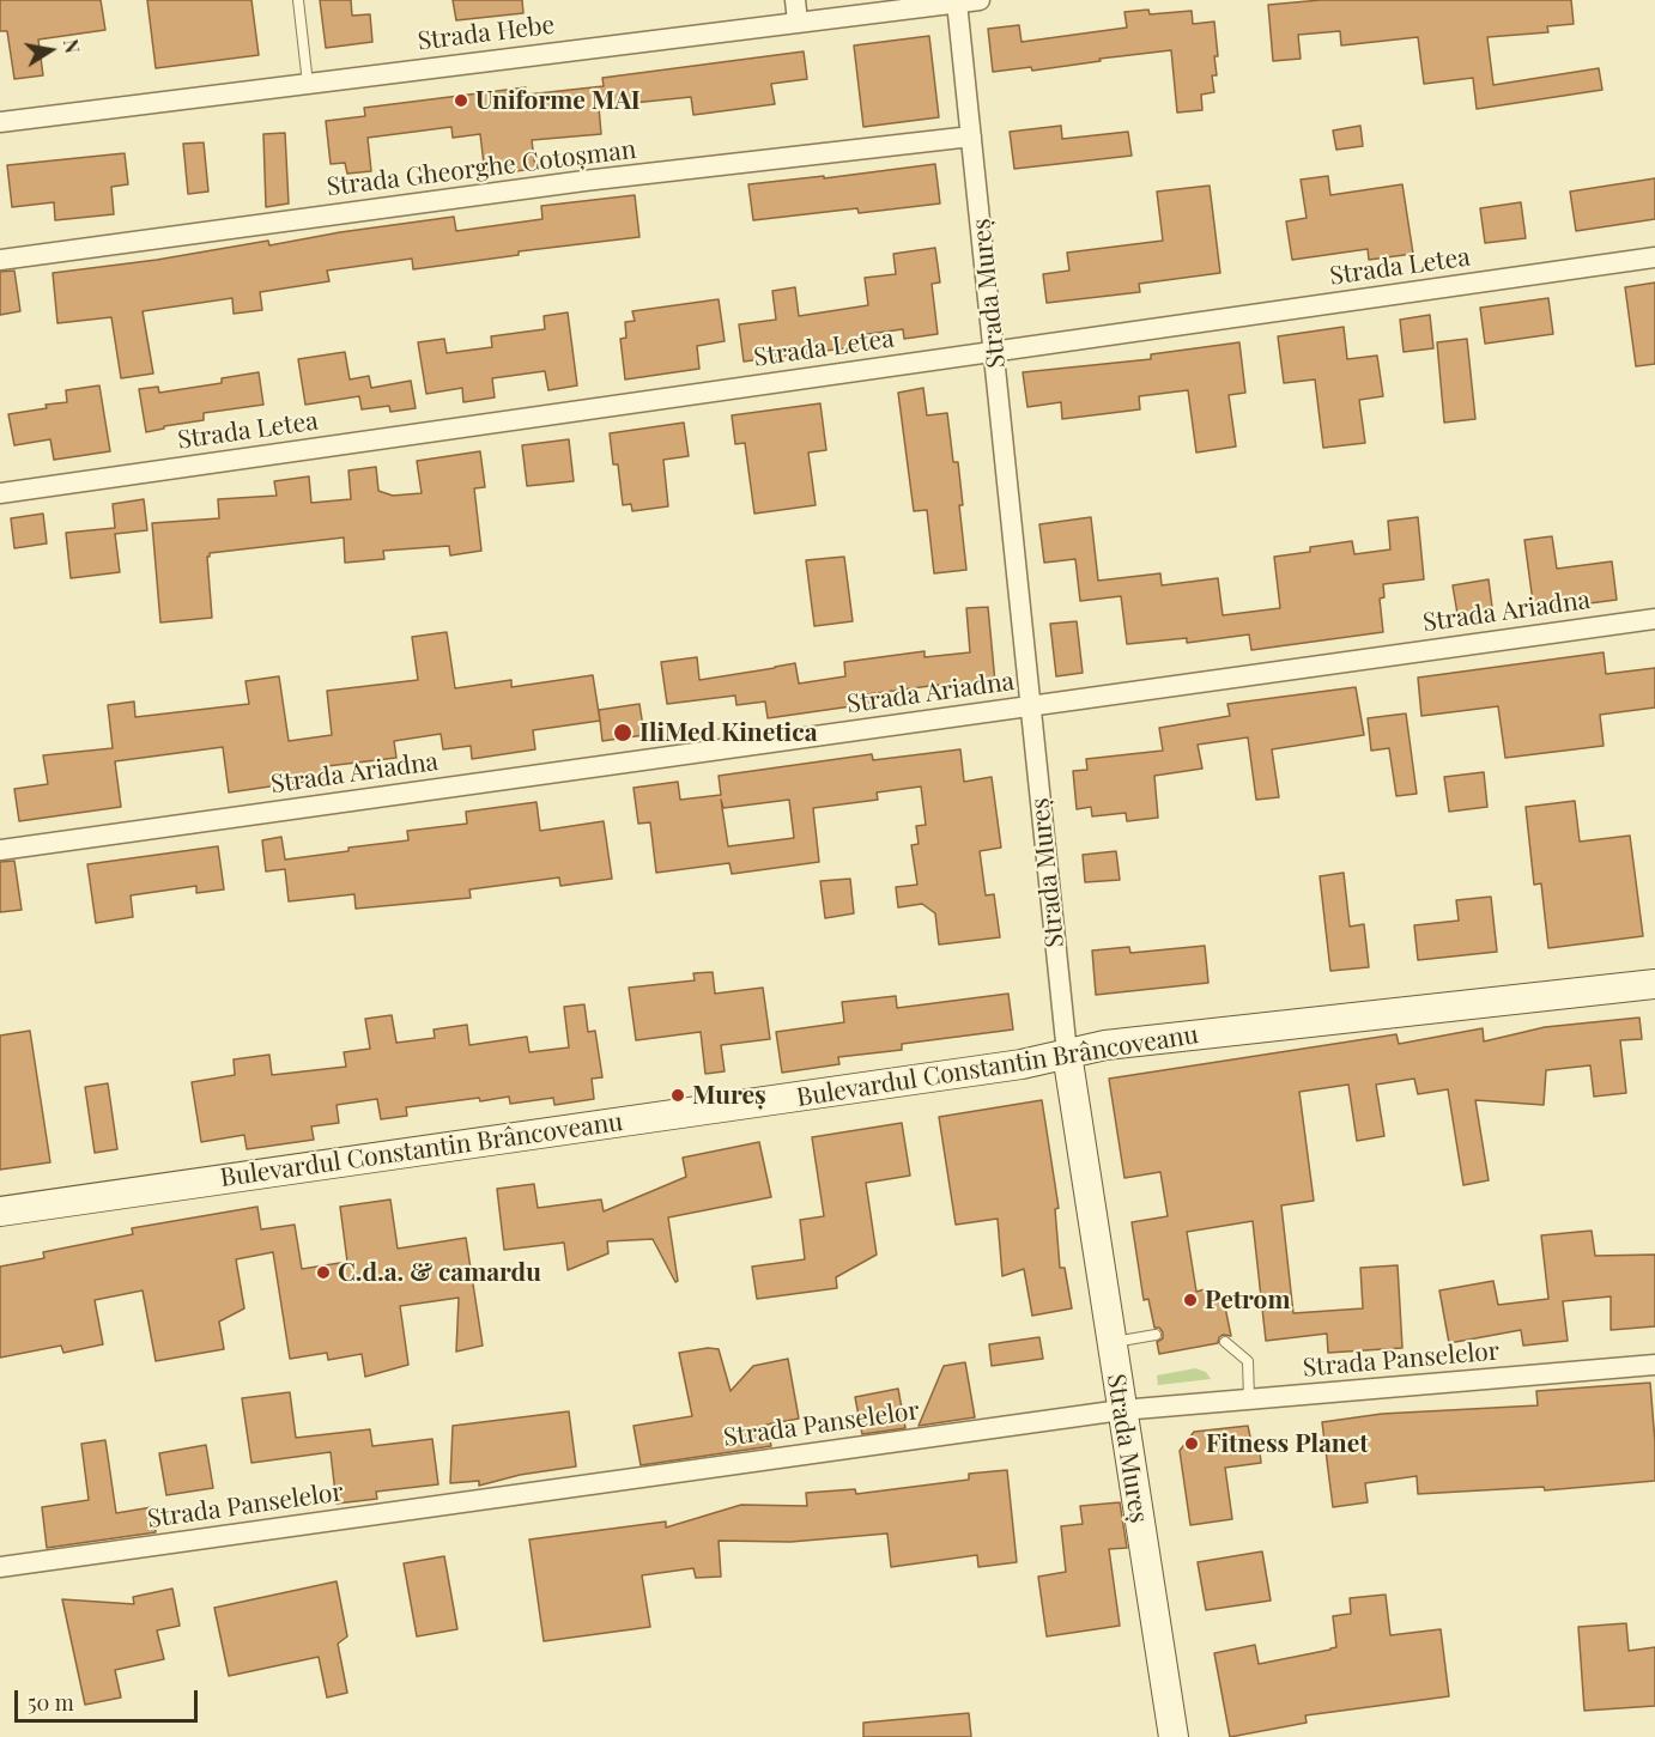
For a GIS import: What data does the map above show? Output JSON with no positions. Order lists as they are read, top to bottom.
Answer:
{
  "streets": {
    "main road": ["Strada Mureș", "Bulevardul Constantin Brâncoveanu"],
    "street": [
      "Strada Hebe",
      "Strada Gheorghe Cotoșman",
      "Strada Letea",
      "Strada Ariadna",
      "Strada Panselelor"
    ]
  },
  "crossings": [
    ["Strada Hebe", "Strada Mureș"],
    ["Strada Gheorghe Cotoșman", "Strada Mureș"],
    ["Strada Letea", "Strada Mureș"],
    ["Strada Mureș", "Strada Ariadna"],
    ["Strada Mureș", "Bulevardul Constantin Brâncoveanu"],
    ["Strada Mureș", "Strada Panselelor"]
  ],
  "places": [
    "Uniforme MAI",
    "IliMed Kinetica",
    "Mureș",
    "C.d.a. & camardu",
    "Petrom",
    "Fitness Planet"
  ],
  "scale_bar": "50 m",
  "north": "right"
}
